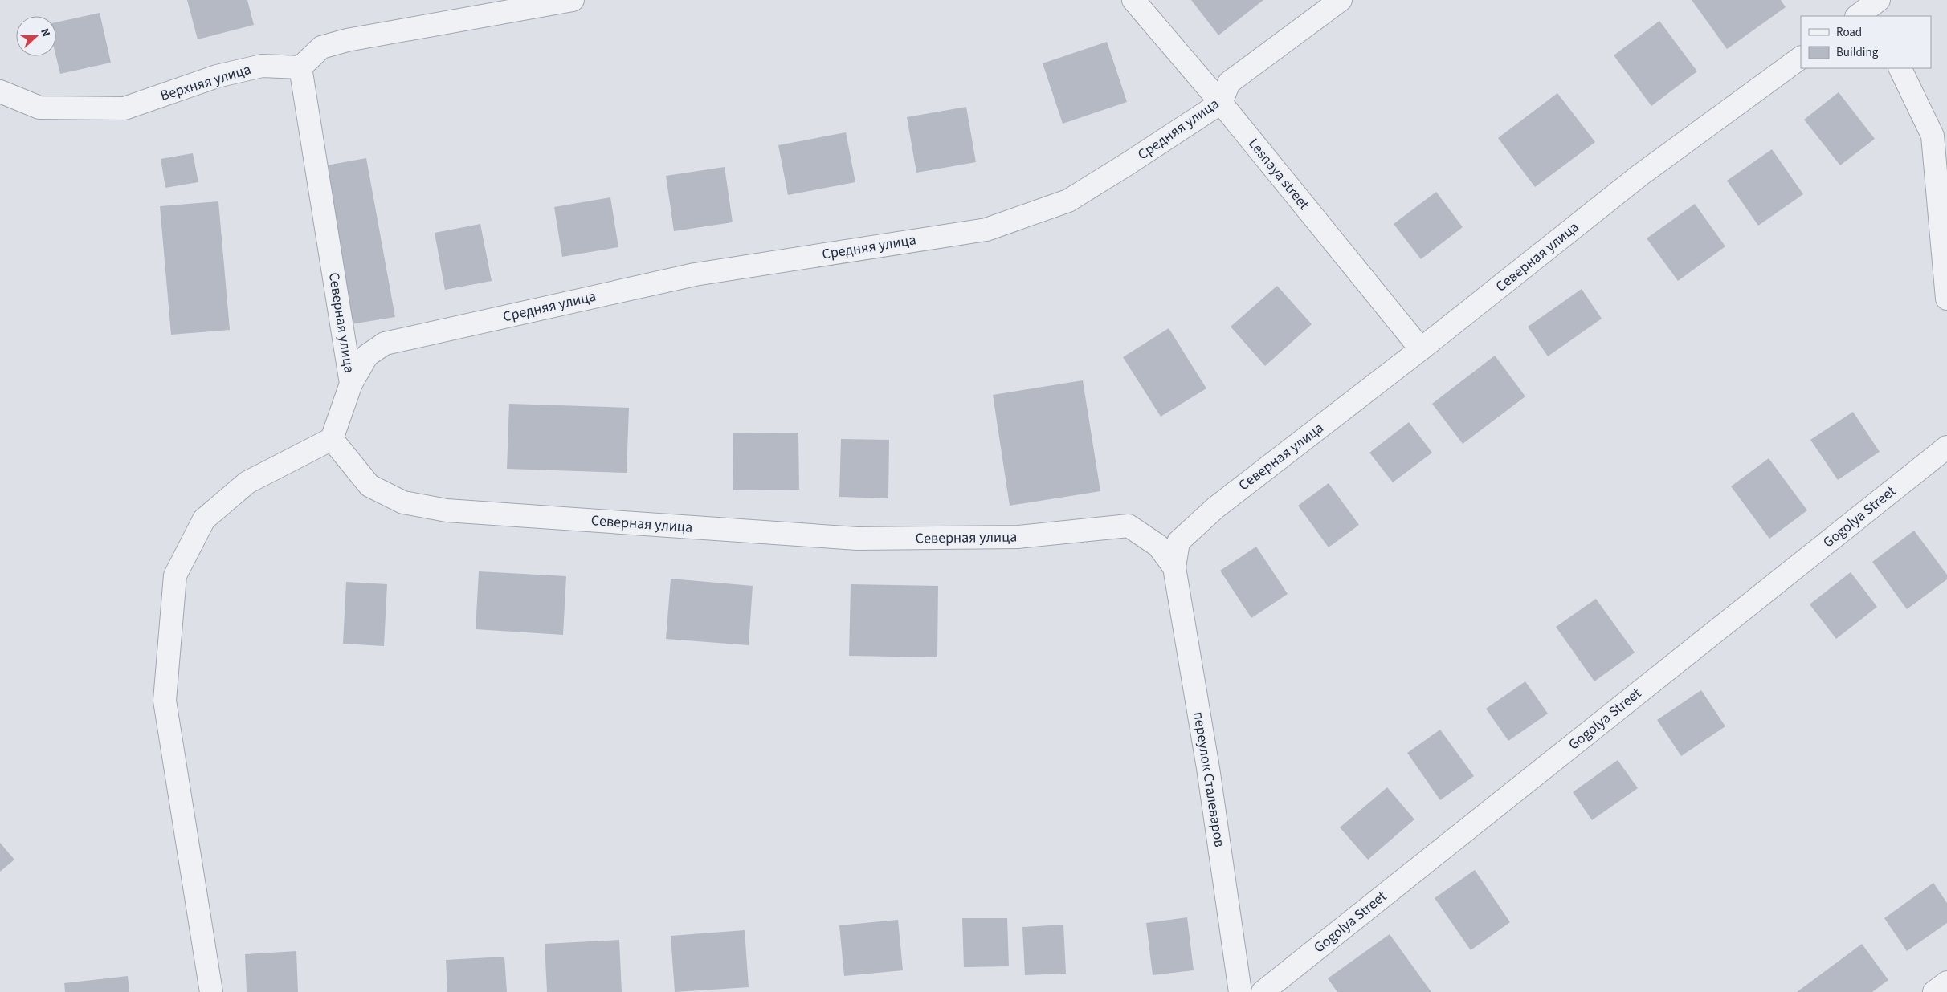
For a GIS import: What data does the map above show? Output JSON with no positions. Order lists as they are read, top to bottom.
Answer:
{
  "streets": {
    "street": [
      "Верхняя улица",
      "Средняя улица",
      "Lesnaya street",
      "Северная улица",
      "Gogolya Street",
      "переулок Сталеваров"
    ]
  },
  "crossings": [
    ["Верхняя улица", "Северная улица"],
    ["Средняя улица", "Lesnaya street"],
    ["Средняя улица", "Северная улица"],
    ["Lesnaya street", "Северная улица"],
    ["Северная улица", "переулок Сталеваров"]
  ],
  "legend": ["Road", "Building"],
  "north": "right"
}
